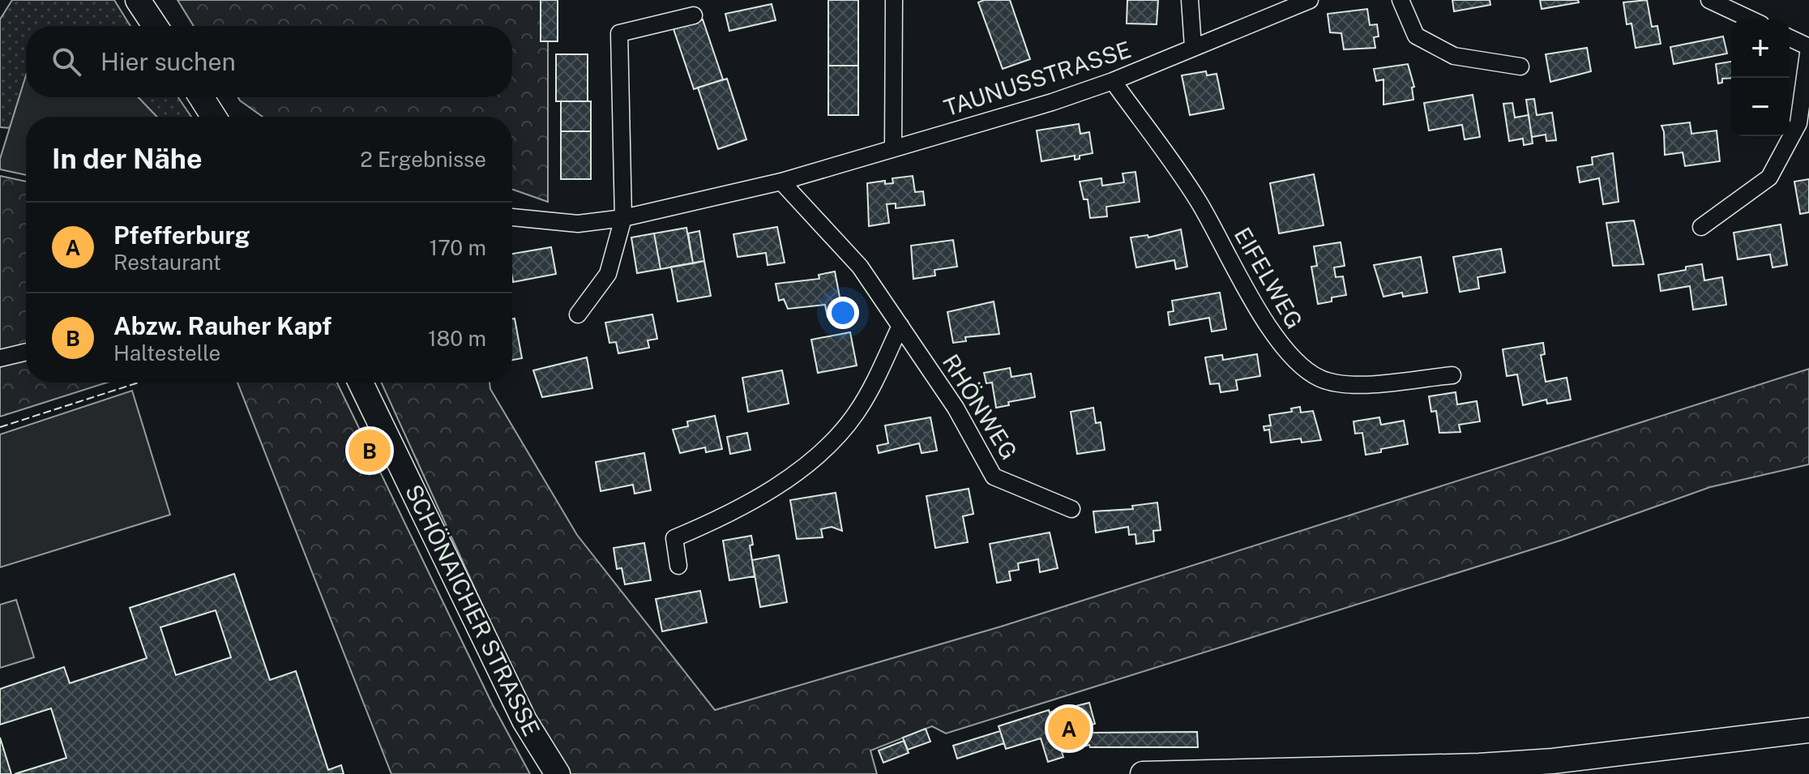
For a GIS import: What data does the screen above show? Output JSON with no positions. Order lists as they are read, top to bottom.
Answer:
{
  "streets": {
    "main road": ["SCHÖNAICHER STRASSE"],
    "street": ["TAUNUSSTRASSE", "EIFELWEG", "RHÖNWEG"]
  },
  "crossings": [
    ["TAUNUSSTRASSE", "EIFELWEG"],
    ["TAUNUSSTRASSE", "RHÖNWEG"]
  ],
  "page": {
    "map_buttons": ["+", "−"],
    "search": "Hier suchen",
    "heading": ["In der Nähe", "2 Ergebnisse"],
    "list": [
      {
        "mark": "A",
        "name": "Pfefferburg",
        "note": "Restaurant",
        "value": "170 m"
      },
      {
        "mark": "B",
        "name": "Abzw. Rauher Kapf",
        "note": "Haltestelle",
        "value": "180 m"
      }
    ],
    "pins": ["B", "A"]
  }
}
